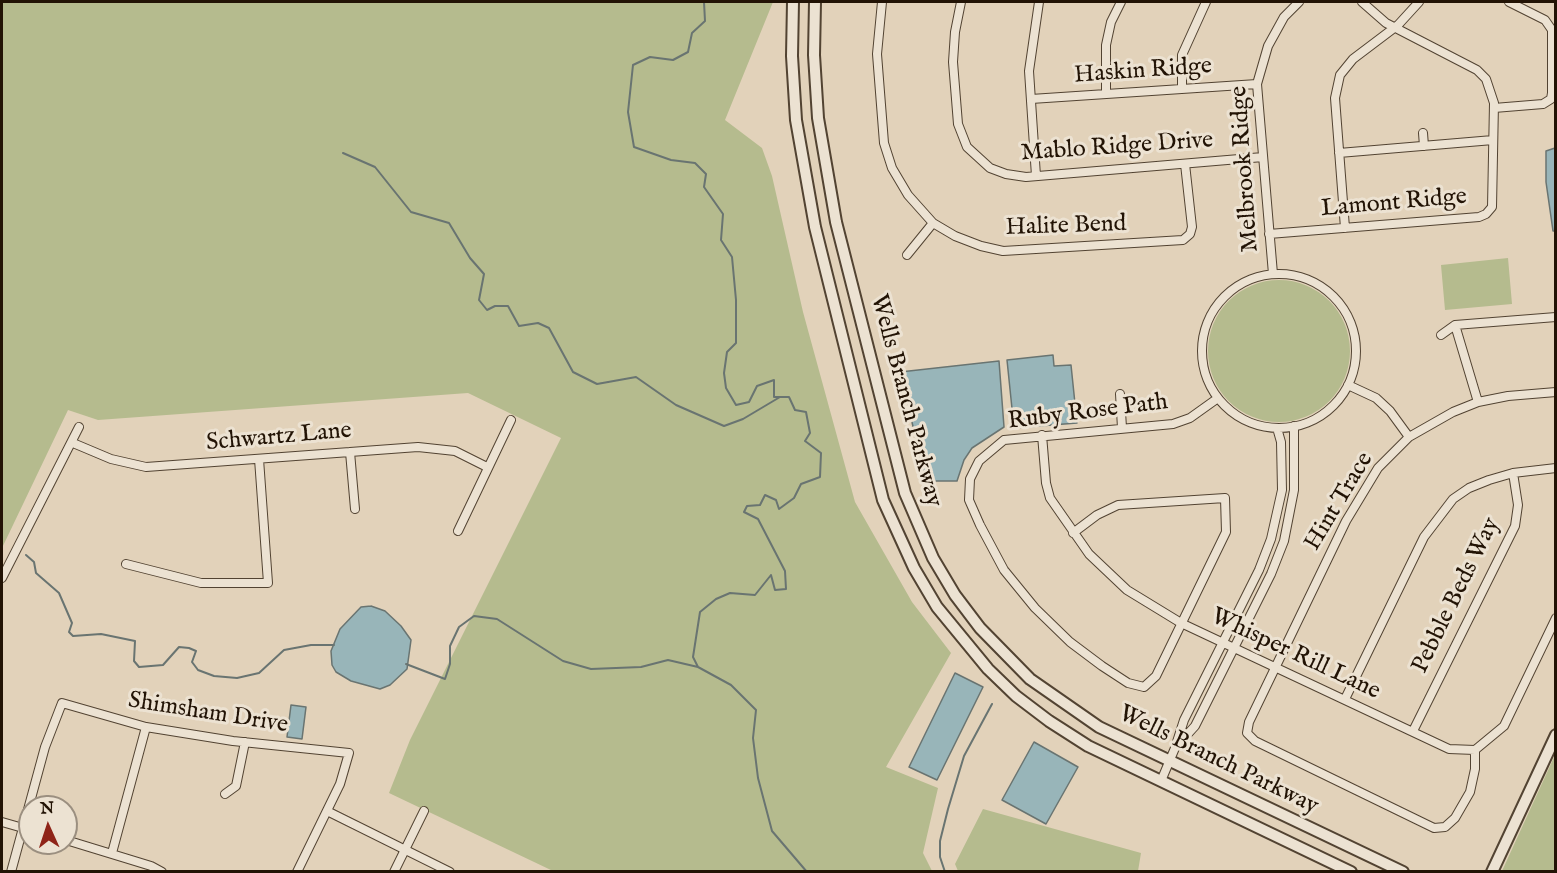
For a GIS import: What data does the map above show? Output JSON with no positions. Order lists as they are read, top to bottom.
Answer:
{
  "streets": {
    "street": [
      "Haskin Ridge",
      "Mablo Ridge Drive",
      "Melbrook Ridge",
      "Lamont Ridge",
      "Halite Bend",
      "Wells Branch Parkway",
      "Ruby Rose Path",
      "Schwartz Lane",
      "Hint Trace",
      "Pebble Beds Way",
      "Whisper Rill Lane",
      "Shimsham Drive"
    ]
  },
  "crossings": [
    ["Haskin Ridge", "Melbrook Ridge"],
    ["Mablo Ridge Drive", "Melbrook Ridge"],
    ["Mablo Ridge Drive", "Halite Bend"],
    ["Melbrook Ridge", "Lamont Ridge"],
    ["Melbrook Ridge", "Ruby Rose Path"],
    ["Ruby Rose Path", "Whisper Rill Lane"],
    ["Hint Trace", "Whisper Rill Lane"],
    ["Pebble Beds Way", "Whisper Rill Lane"]
  ],
  "north": "top"
}
